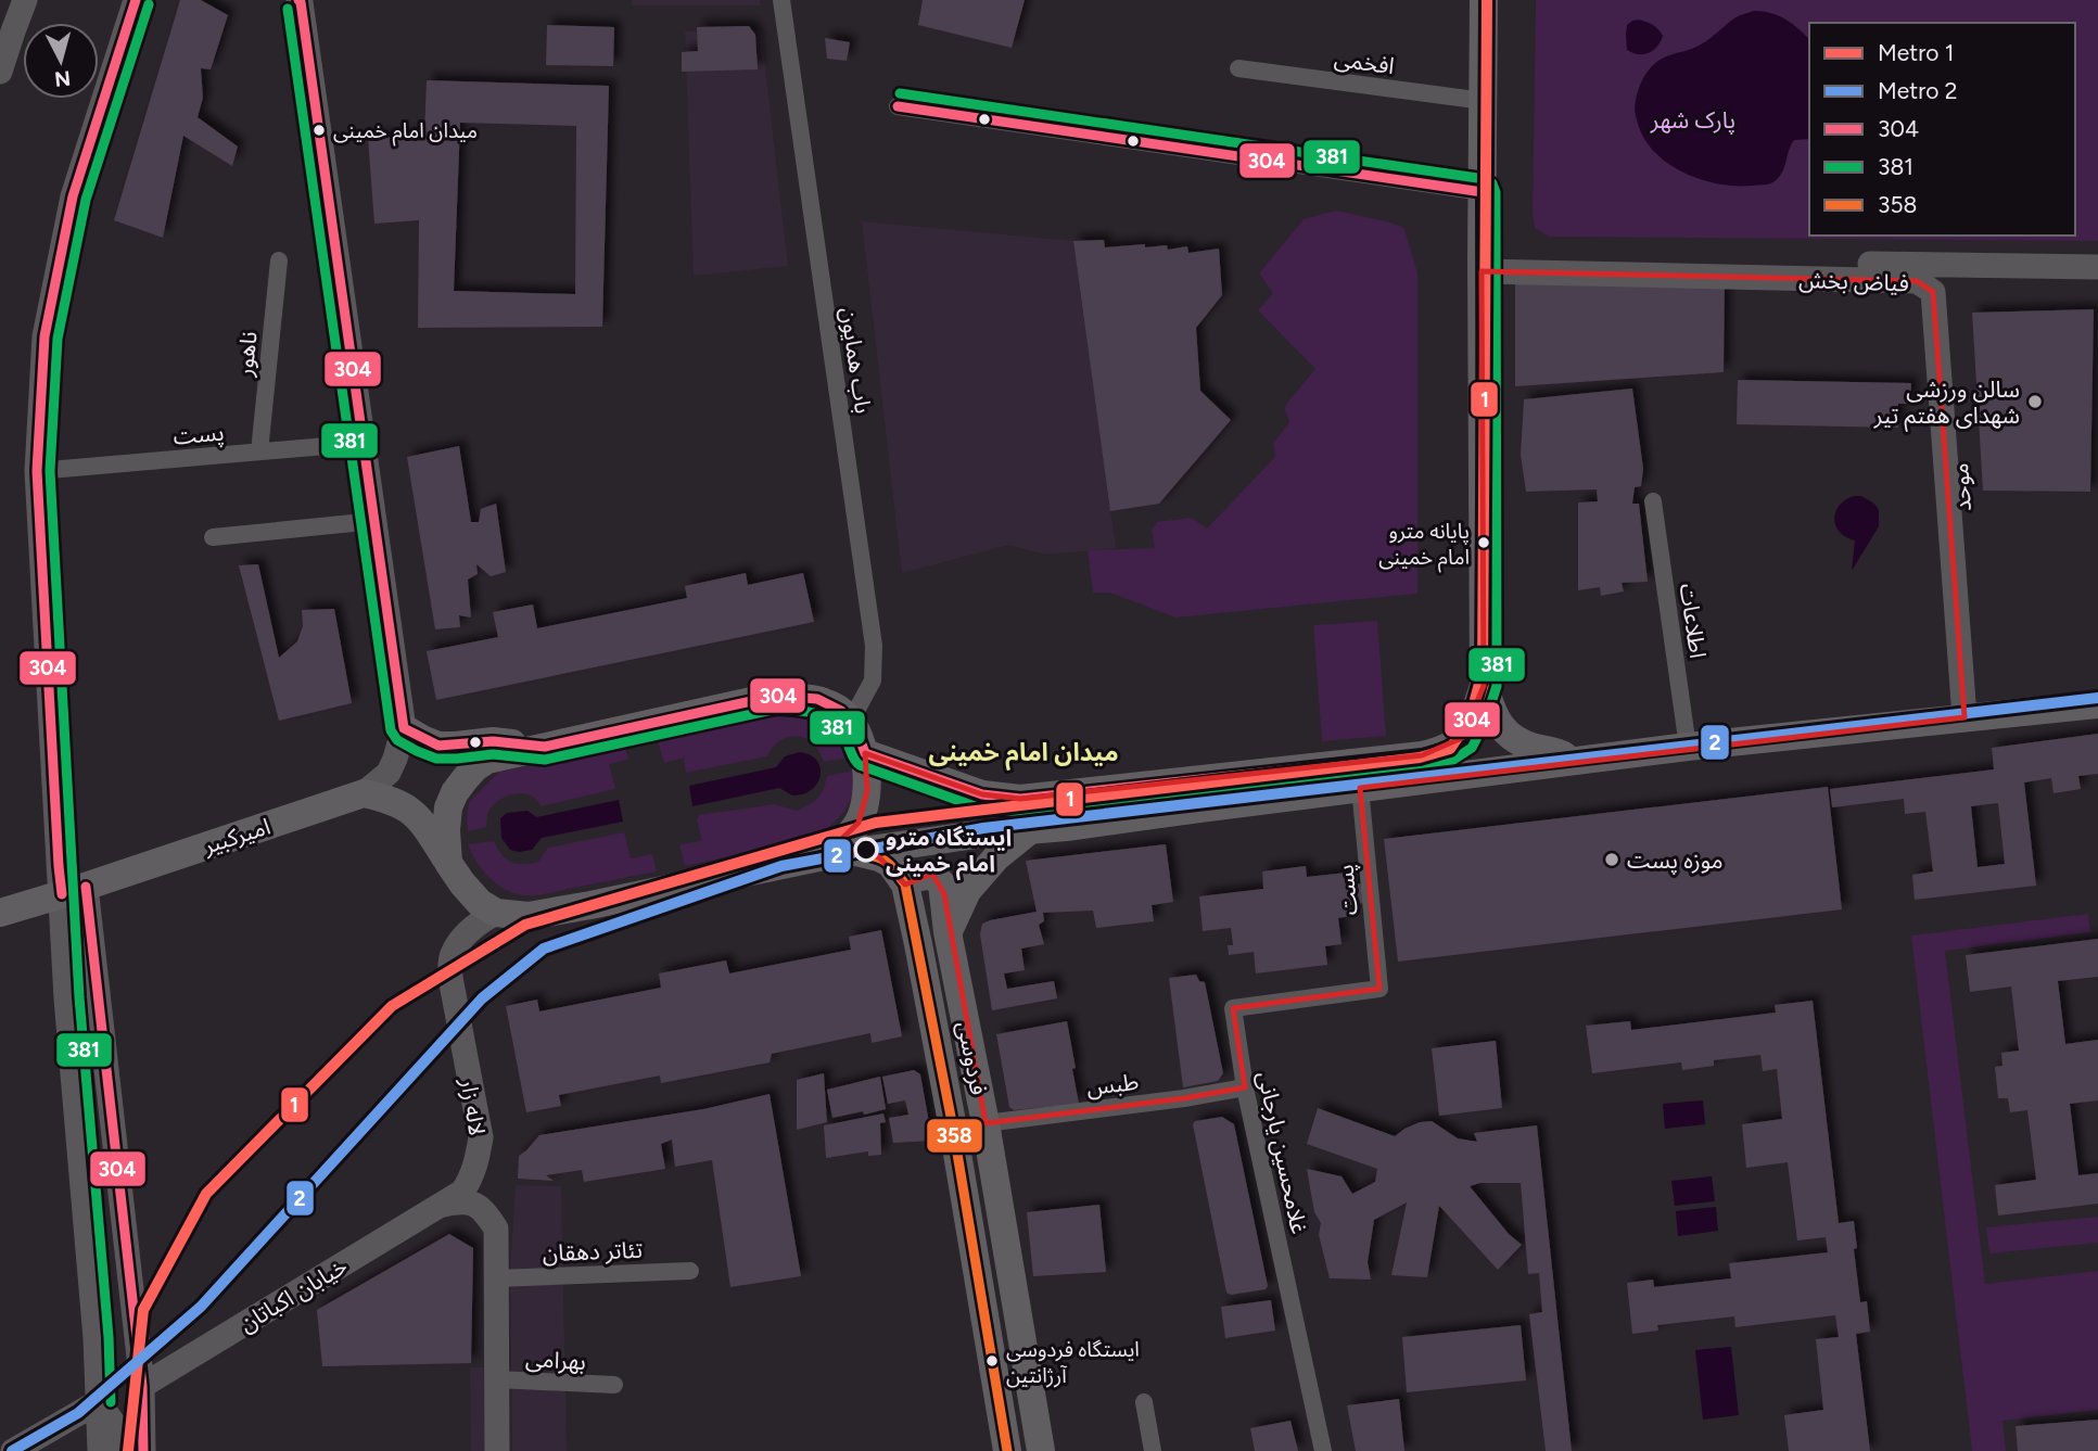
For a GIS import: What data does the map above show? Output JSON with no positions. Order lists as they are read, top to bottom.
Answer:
{
  "streets": {
    "main road": [
      "فیاض بخش",
      "موحد",
      "امیرکبیر",
      "فردوسی",
      "لاله زار",
      "خیابان اکباتان"
    ],
    "street": [
      "افخمی",
      "ناهور",
      "باب همایون",
      "پست",
      "اطلاعات",
      "طبس",
      "غلامحسین یارجانی",
      "تئاتر دهقان",
      "بهرامی"
    ]
  },
  "crossings": [
    ["فیاض بخش", "موحد"],
    ["ناهور", "پست"],
    ["پست", "غلامحسین یارجانی"],
    ["فردوسی", "طبس"],
    ["طبس", "غلامحسین یارجانی"],
    ["لاله زار", "خیابان اکباتان"]
  ],
  "districts": ["میدان امام خمینی"],
  "parks": ["پارک شهر"],
  "places": [
    "میدان امام خمینی",
    "سالن ورزشی شهدای هفتم تیر",
    "پایانه مترو امام خمینی",
    "ایستگاه مترو امام خمینی",
    "موزه پست",
    "ایستگاه فردوسی آرژانتین"
  ],
  "lines": [
    "metro line 1",
    "transit line 304",
    "transit line 381",
    "metro line 2",
    "transit line 358"
  ],
  "legend": [
    "Metro 1",
    "Metro 2",
    "304",
    "381",
    "358"
  ],
  "north": "bottom"
}
